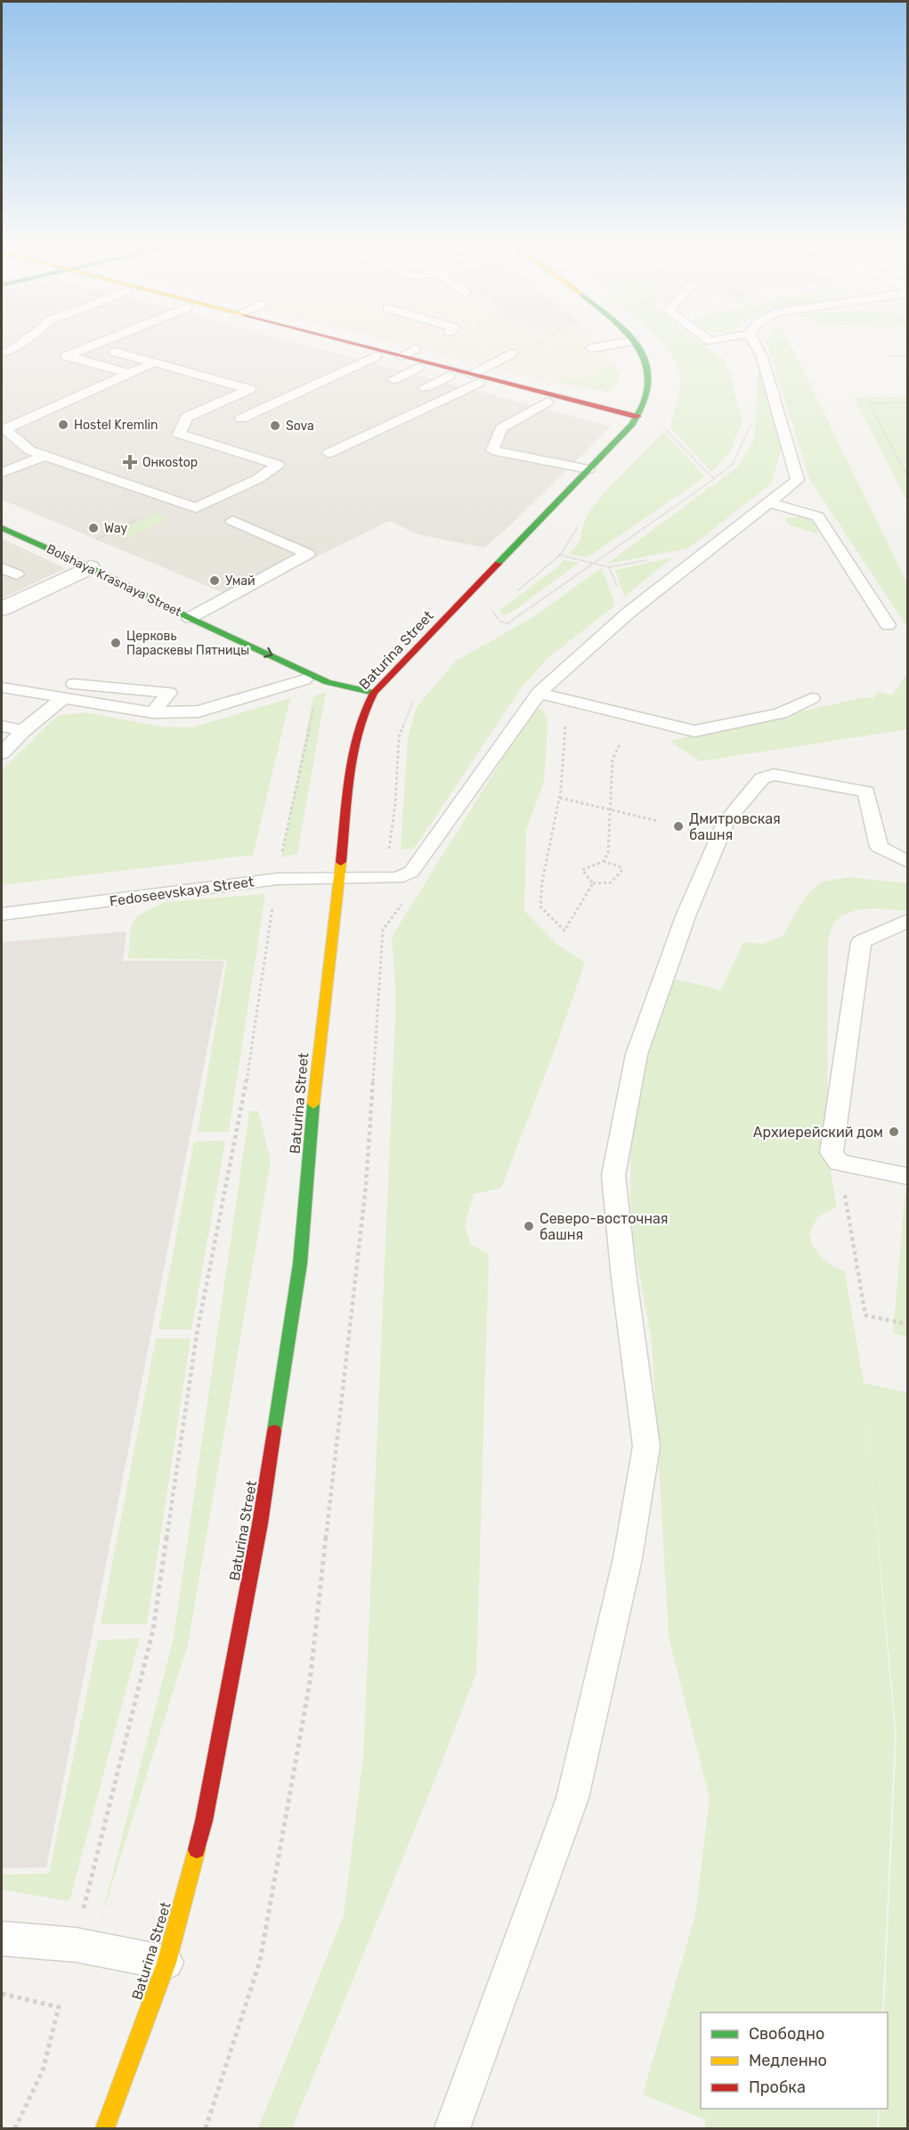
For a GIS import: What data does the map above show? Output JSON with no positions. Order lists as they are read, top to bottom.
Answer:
{
  "streets": {
    "main road": ["Bolshaya Krasnaya Street", "Baturina Street"],
    "lane": ["Fedoseevskaya Street"]
  },
  "crossings": [
    ["Bolshaya Krasnaya Street", "Baturina Street"],
    ["Baturina Street", "Fedoseevskaya Street"]
  ],
  "one_way": ["Bolshaya Krasnaya Street"],
  "places": {
    "other": [
      "Hostel Kremlin",
      "Sova",
      "Way",
      "Умай",
      "Церковь Параскевы Пятницы",
      "Дмитровская башня",
      "Архиерейский дом",
      "Северо-восточная башня"
    ],
    "health": ["Онкоstop"]
  },
  "legend": ["Свободно", "Медленно", "Пробка"]
}
